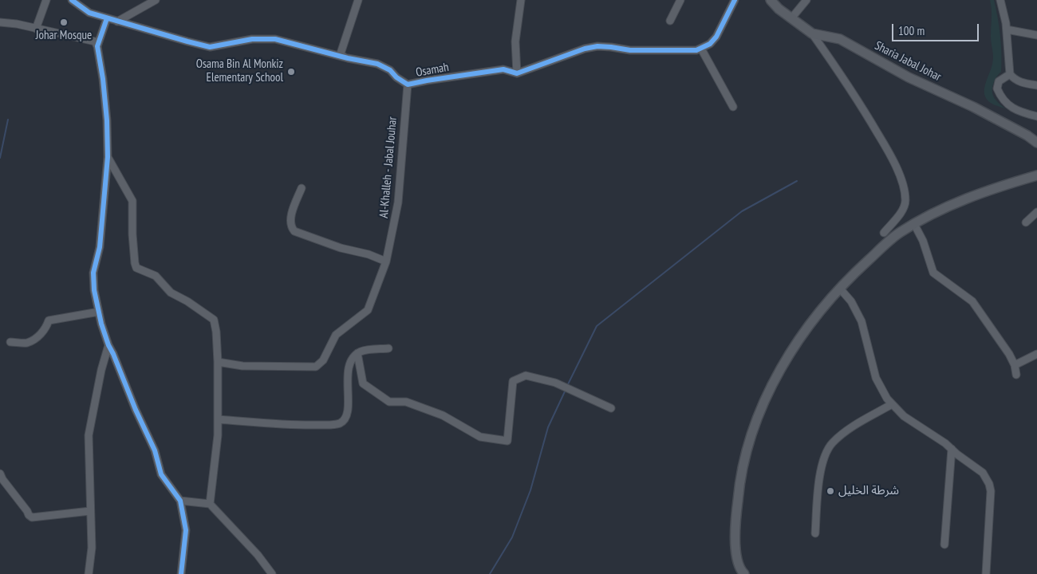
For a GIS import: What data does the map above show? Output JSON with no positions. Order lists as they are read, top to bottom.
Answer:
{
  "streets": {
    "street": ["Sharia Jabal Johar", "Osamah", "Al-Khalleh - Jabal Jouhar"]
  },
  "crossings": [
    ["Osamah", "Al-Khalleh - Jabal Jouhar"]
  ],
  "places": ["Johar Mosque", "Osama Bin Al Monkiz Elementary School", "شرطة الخليل"],
  "scale_bar": "100 m"
}
